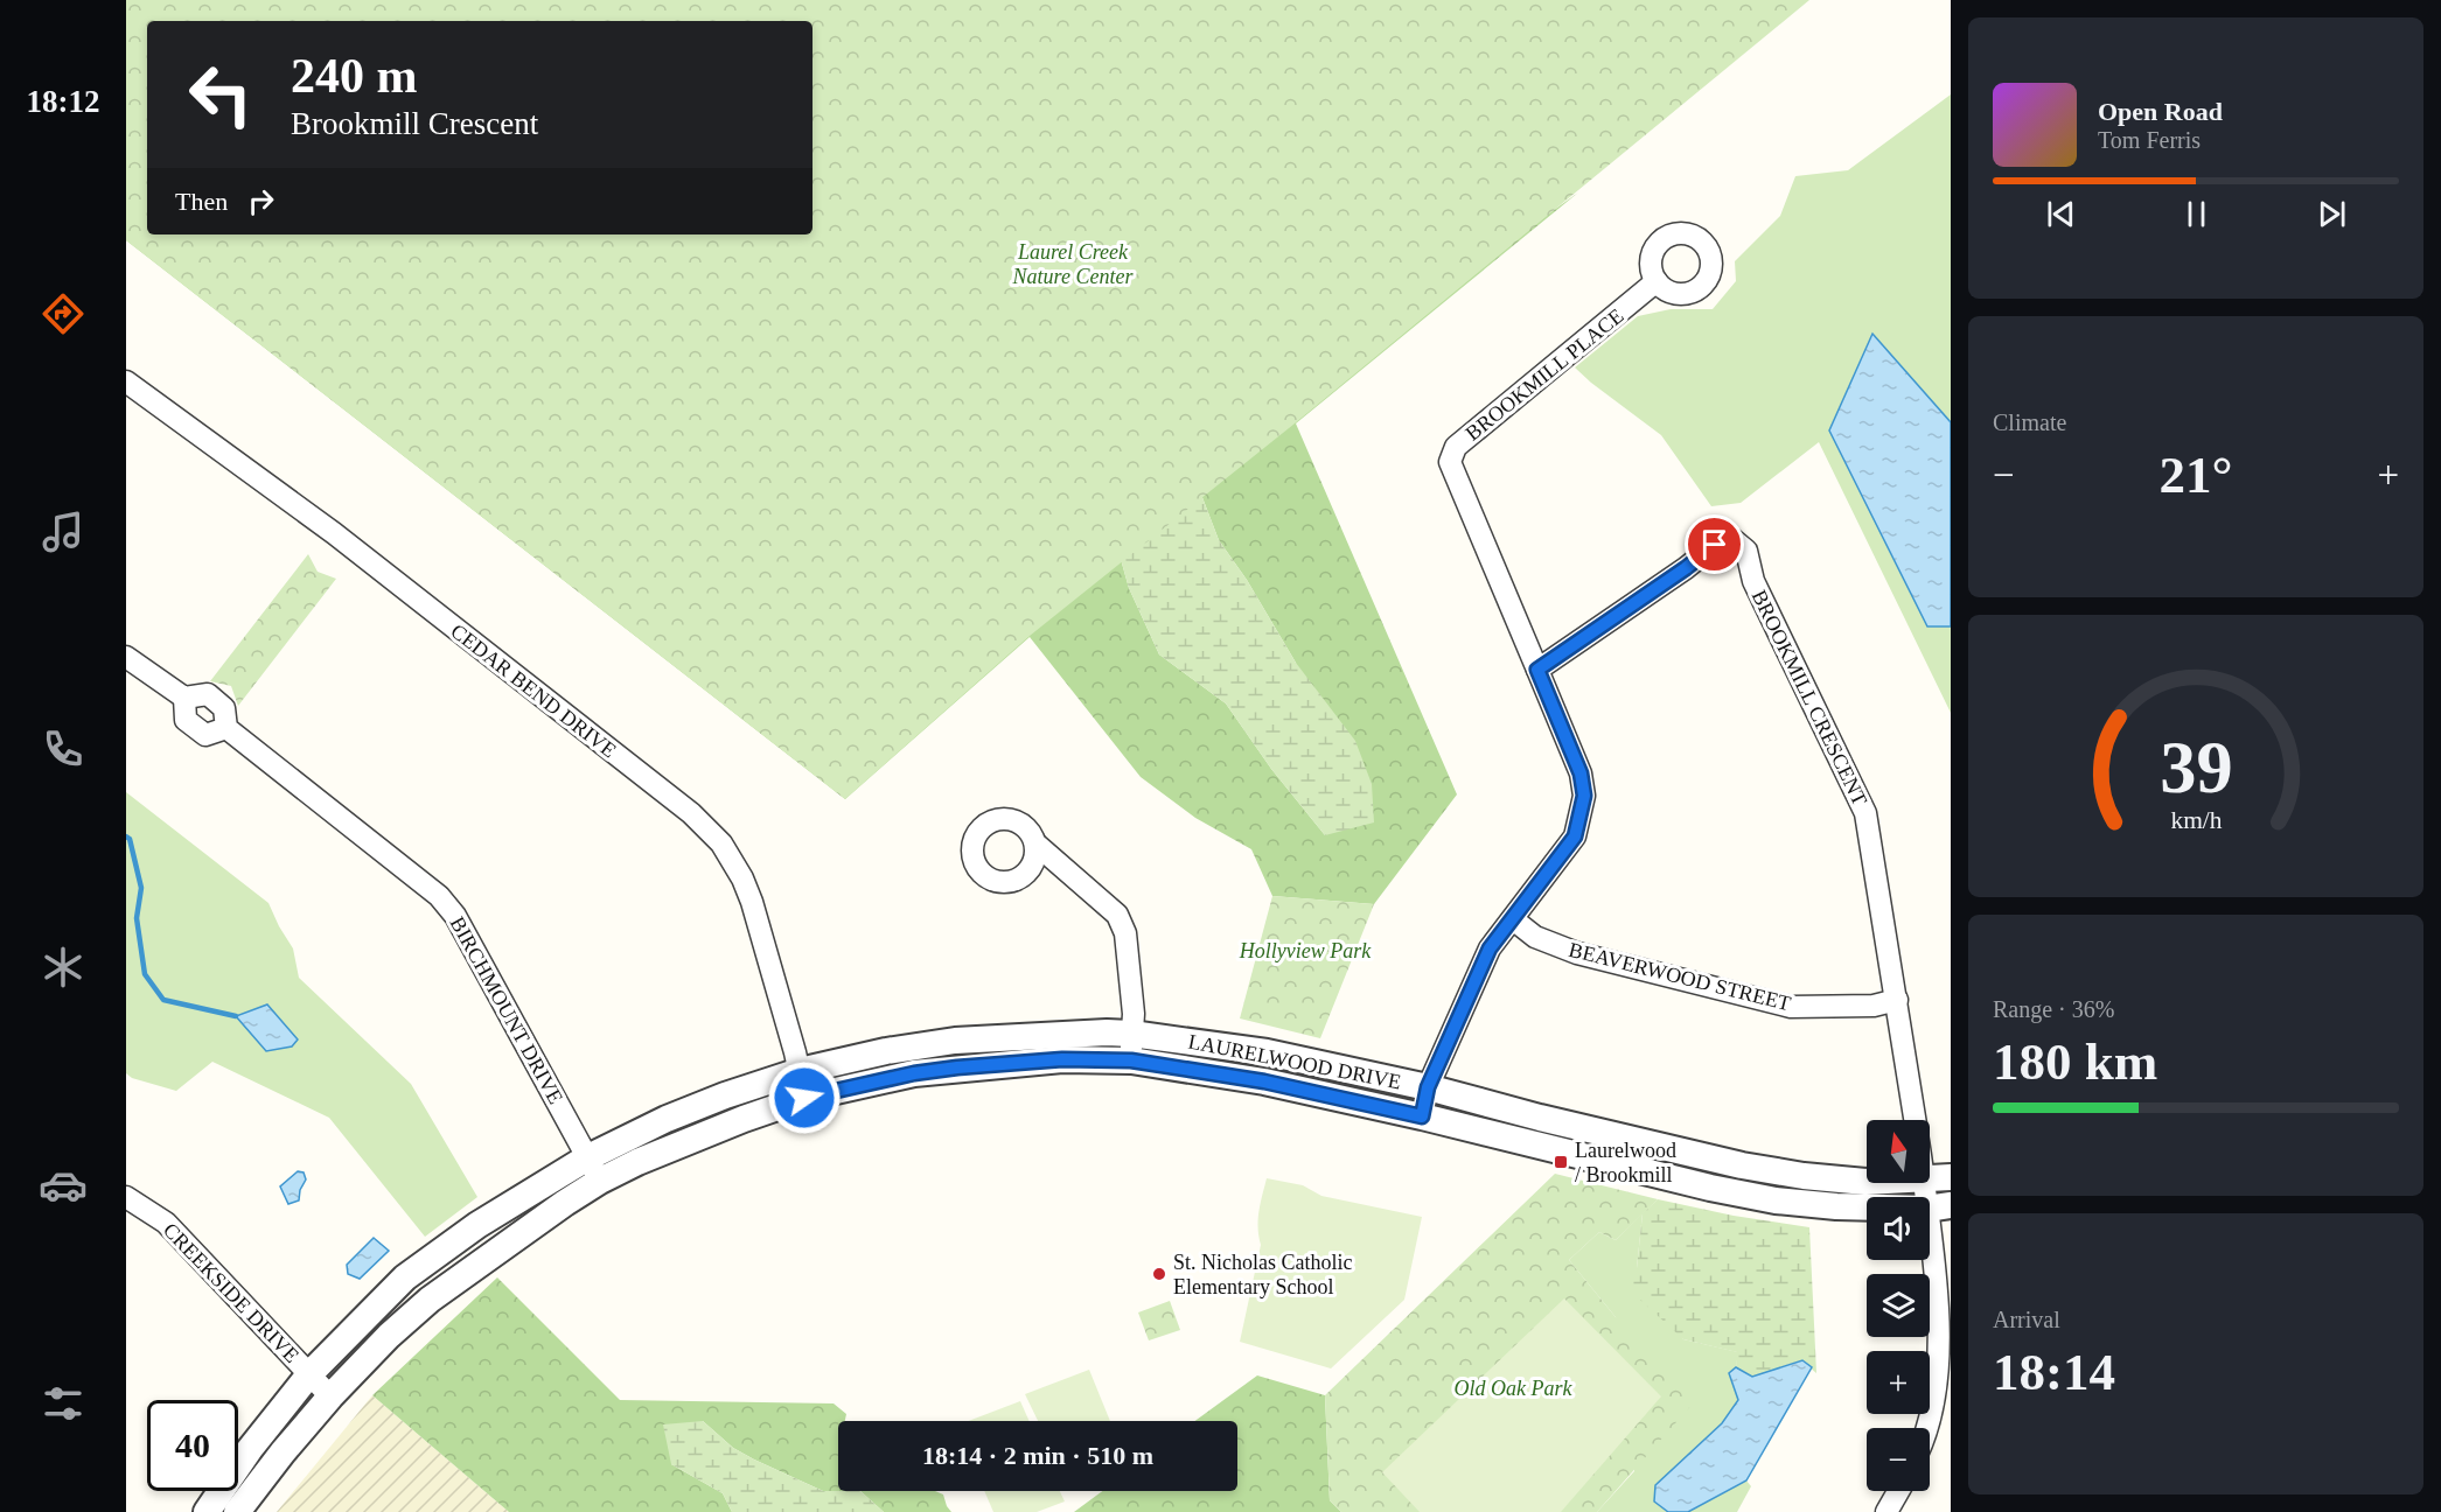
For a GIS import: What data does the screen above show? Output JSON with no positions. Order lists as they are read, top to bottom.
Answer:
{
  "streets": {
    "street": [
      "BROOKMILL PLACE",
      "CEDAR BEND DRIVE",
      "BROOKMILL CRESCENT",
      "BEAVERWOOD STREET",
      "BIRCHMOUNT DRIVE",
      "LAURELWOOD DRIVE",
      "CREEKSIDE DRIVE"
    ]
  },
  "crossings": [
    ["BROOKMILL PLACE", "BROOKMILL CRESCENT"],
    ["CEDAR BEND DRIVE", "LAURELWOOD DRIVE"],
    ["BROOKMILL CRESCENT", "BEAVERWOOD STREET"],
    ["BROOKMILL CRESCENT", "LAURELWOOD DRIVE"],
    ["BIRCHMOUNT DRIVE", "LAURELWOOD DRIVE"],
    ["LAURELWOOD DRIVE", "CREEKSIDE DRIVE"]
  ],
  "parks": ["Laurel Creek Nature Center", "Hollyview Park", "Old Oak Park"],
  "places": {
    "transit": ["Laurelwood / Brookmill"],
    "other": ["St. Nicholas Catholic Elementary School"]
  },
  "north": "top",
  "page": {
    "tabs": "18:12",
    "turn": ["240 m", "Brookmill Crescent"],
    "song": ["Open Road", "Tom Ferris"],
    "then": "Then",
    "tile": [
      "Climate",
      ["Range · 36%", "180 km"],
      ["Arrival", "18:14"]
    ],
    "heat": ["−", "21°", "+"],
    "map_buttons": ["+", "−"],
    "limit": "40",
    "trip": "18:14 · 2 min · 510 m",
    "gauge": ["39", "km/h"]
  }
}
